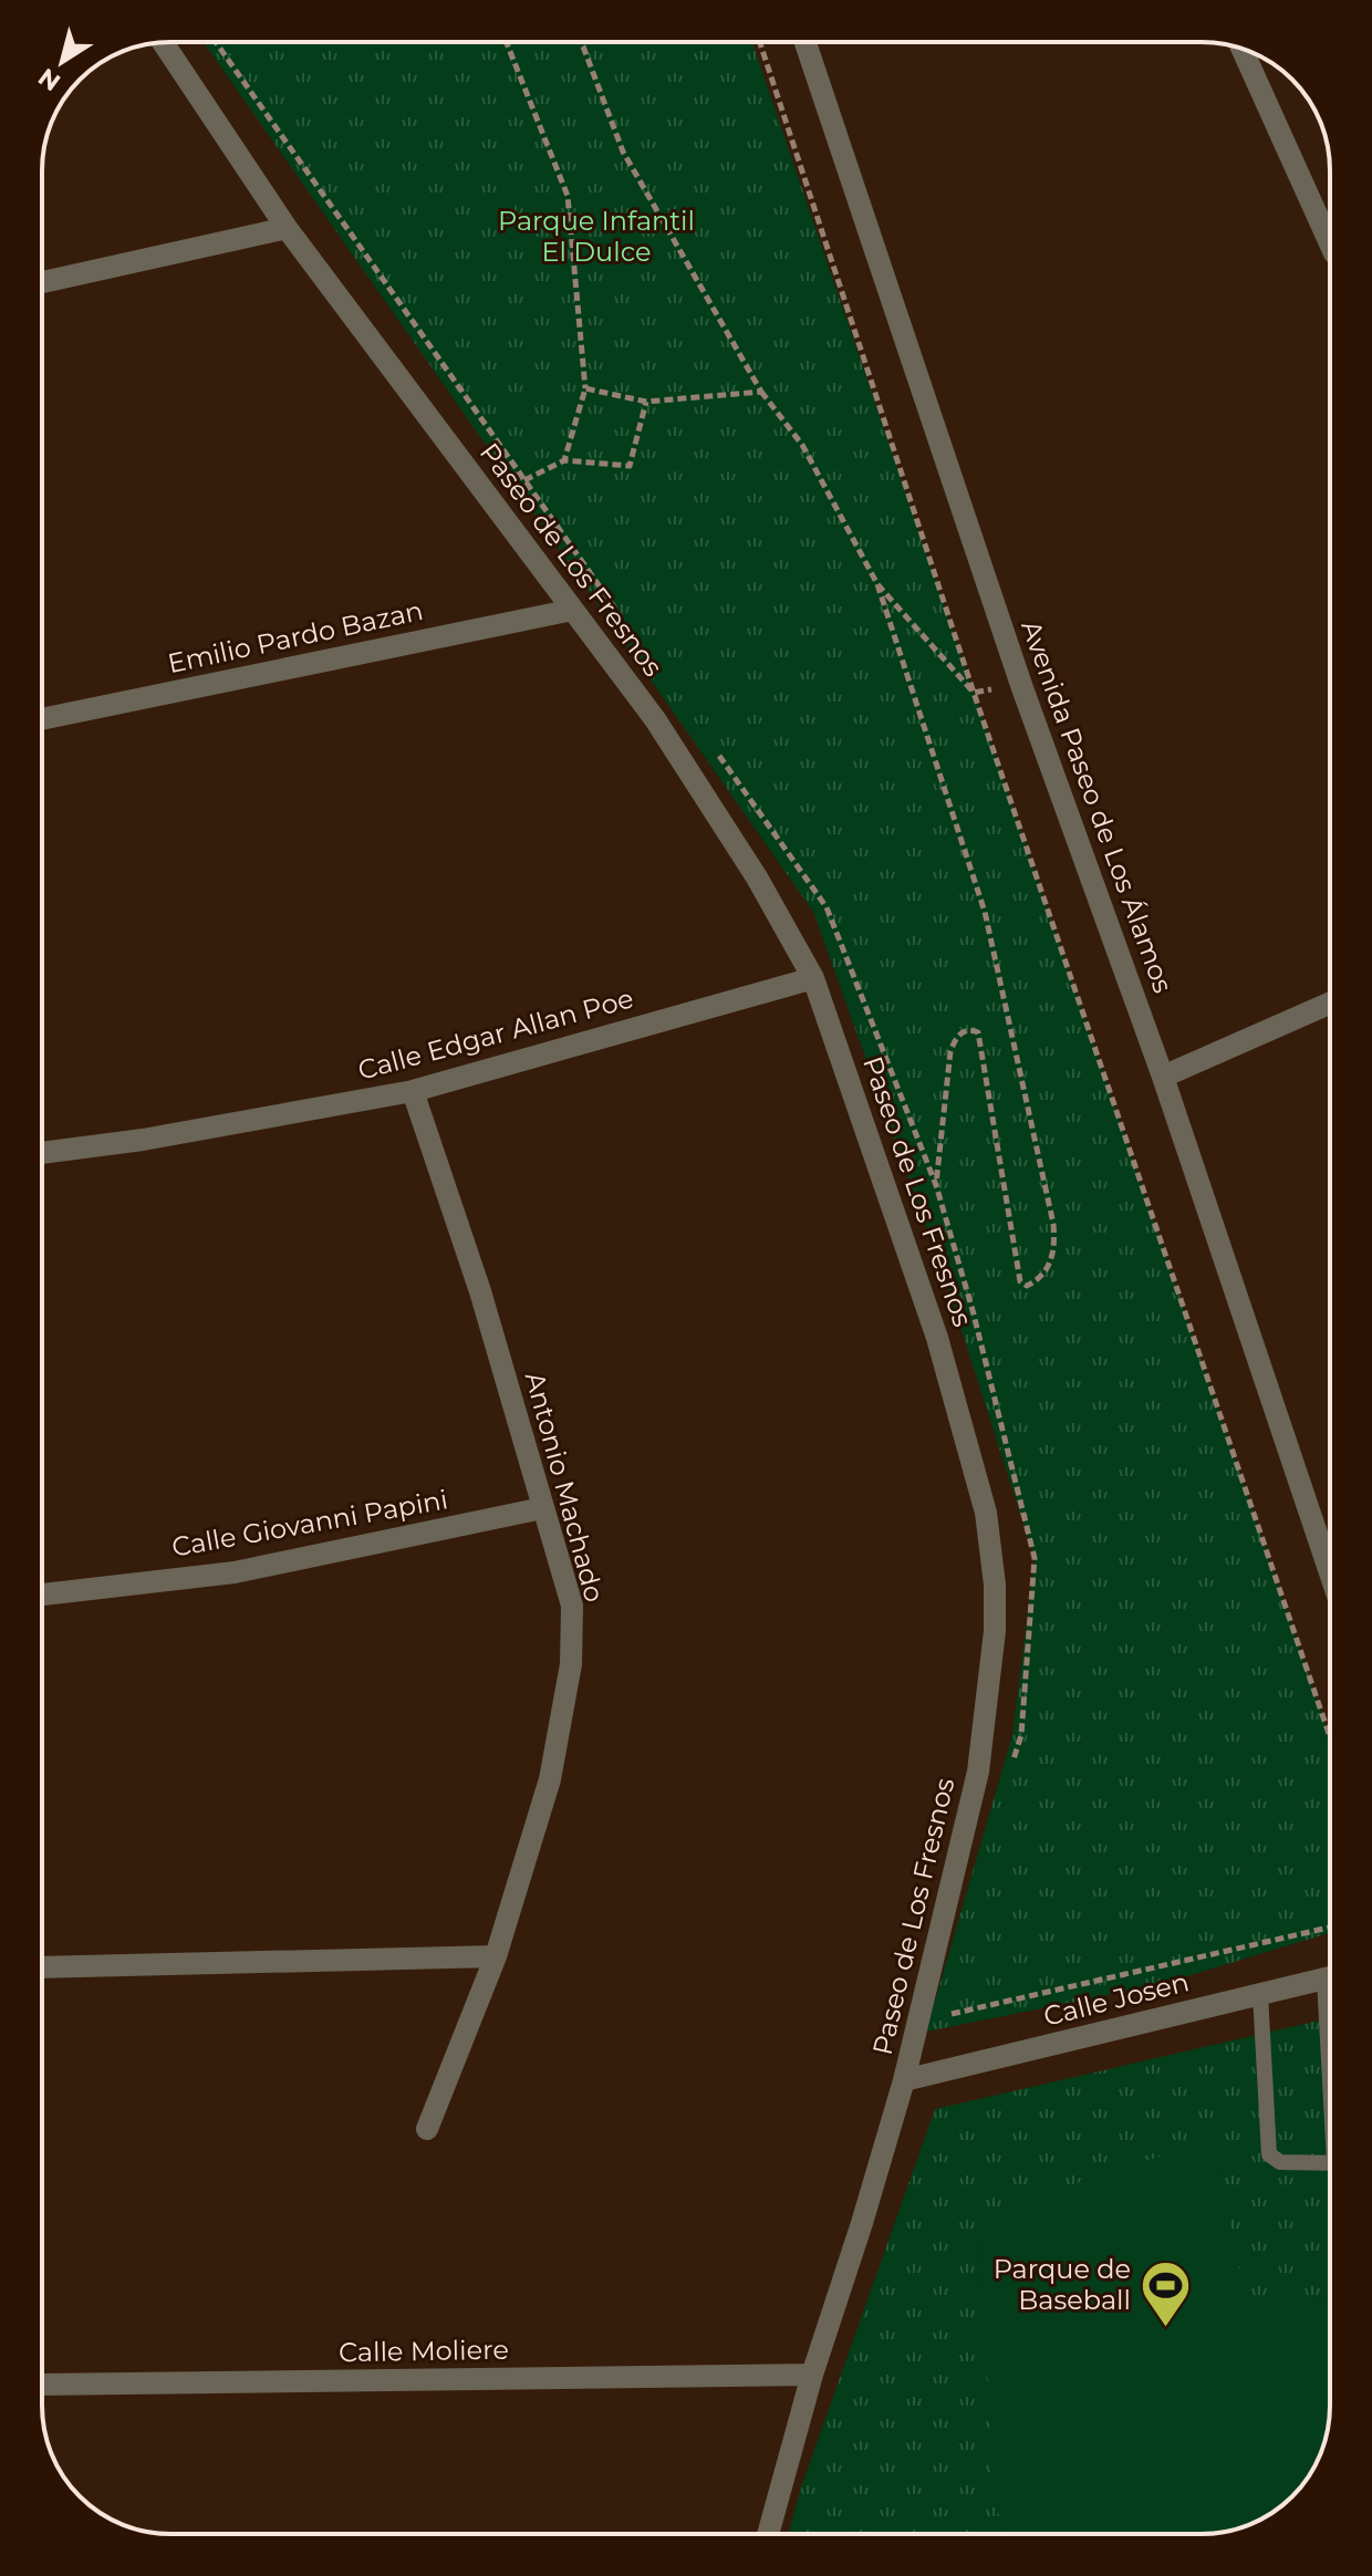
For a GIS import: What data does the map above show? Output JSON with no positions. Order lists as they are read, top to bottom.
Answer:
{
  "streets": {
    "street": [
      "Paseo de Los Fresnos",
      "Emilio Pardo Bazan",
      "Avenida Paseo de Los Álamos",
      "Calle Edgar Allan Poe",
      "Antonio Machado",
      "Calle Giovanni Papini",
      "Calle Josen",
      "Calle Moliere"
    ]
  },
  "crossings": [
    ["Paseo de Los Fresnos", "Emilio Pardo Bazan"],
    ["Paseo de Los Fresnos", "Calle Edgar Allan Poe"],
    ["Paseo de Los Fresnos", "Calle Josen"],
    ["Paseo de Los Fresnos", "Calle Moliere"],
    ["Calle Edgar Allan Poe", "Antonio Machado"],
    ["Antonio Machado", "Calle Giovanni Papini"]
  ],
  "parks": ["Parque Infantil El Dulce"],
  "places": {
    "sports": ["Parque de Baseball"]
  },
  "north": "bottom left"
}
